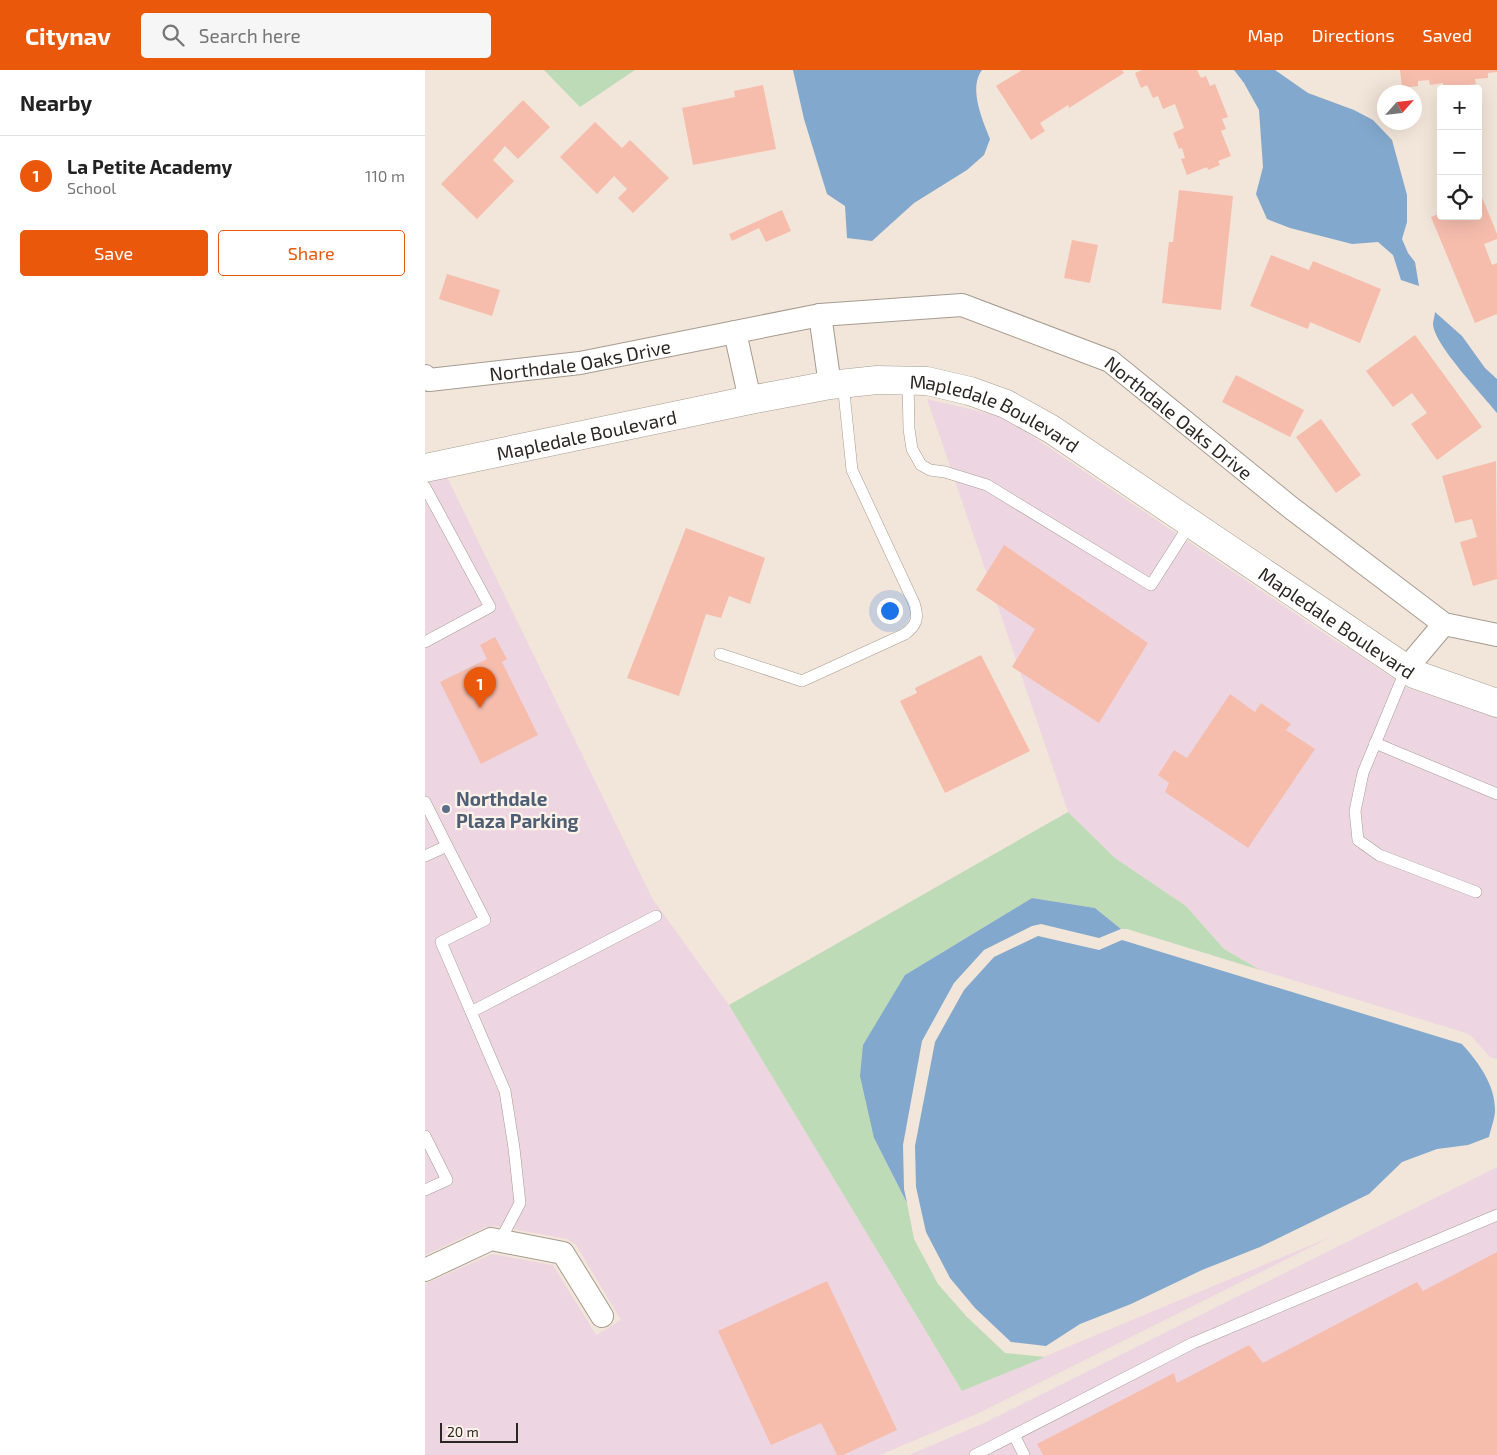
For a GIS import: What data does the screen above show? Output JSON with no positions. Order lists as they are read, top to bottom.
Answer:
{
  "streets": {
    "street": ["Northdale Oaks Drive", "Mapledale Boulevard"]
  },
  "places": ["Northdale Plaza Parking"],
  "scale_bar": "20 m",
  "north": "top right",
  "page": {
    "header": "Citynav",
    "search": "Search here",
    "nav": ["Map", "Directions", "Saved"],
    "heading": "Nearby",
    "map_buttons": ["+", "−"],
    "list": [
      {
        "mark": "1",
        "name": "La Petite Academy",
        "note": "School",
        "value": "110 m"
      }
    ],
    "buttons": ["Save", "Share"],
    "pins": "1",
    "scale": "20 m"
  }
}
